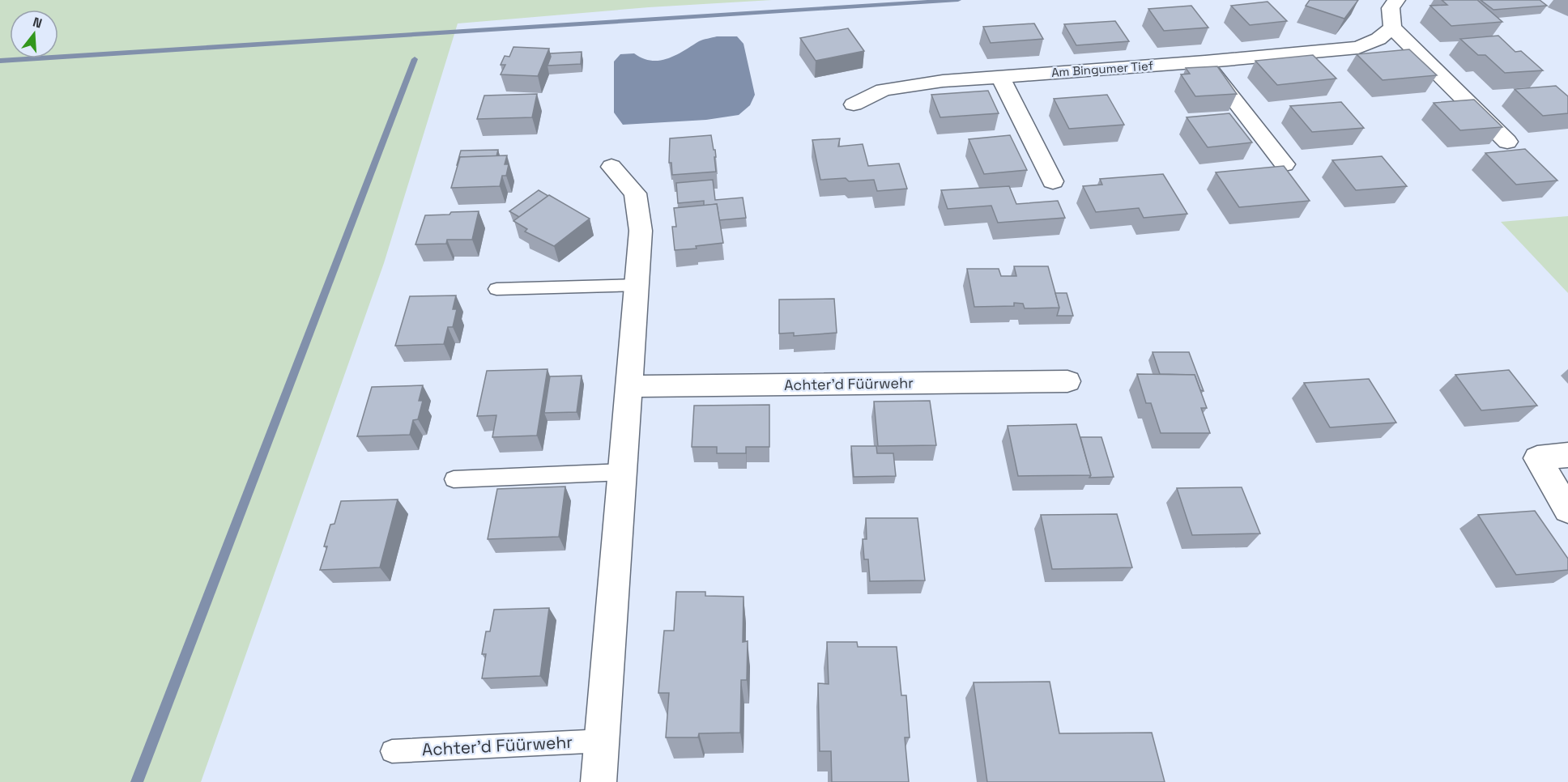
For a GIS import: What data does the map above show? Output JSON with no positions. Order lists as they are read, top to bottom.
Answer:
{
  "streets": {
    "street": ["Am Bingumer Tief", "Achter'd Füürwehr"]
  },
  "north": "top"
}
